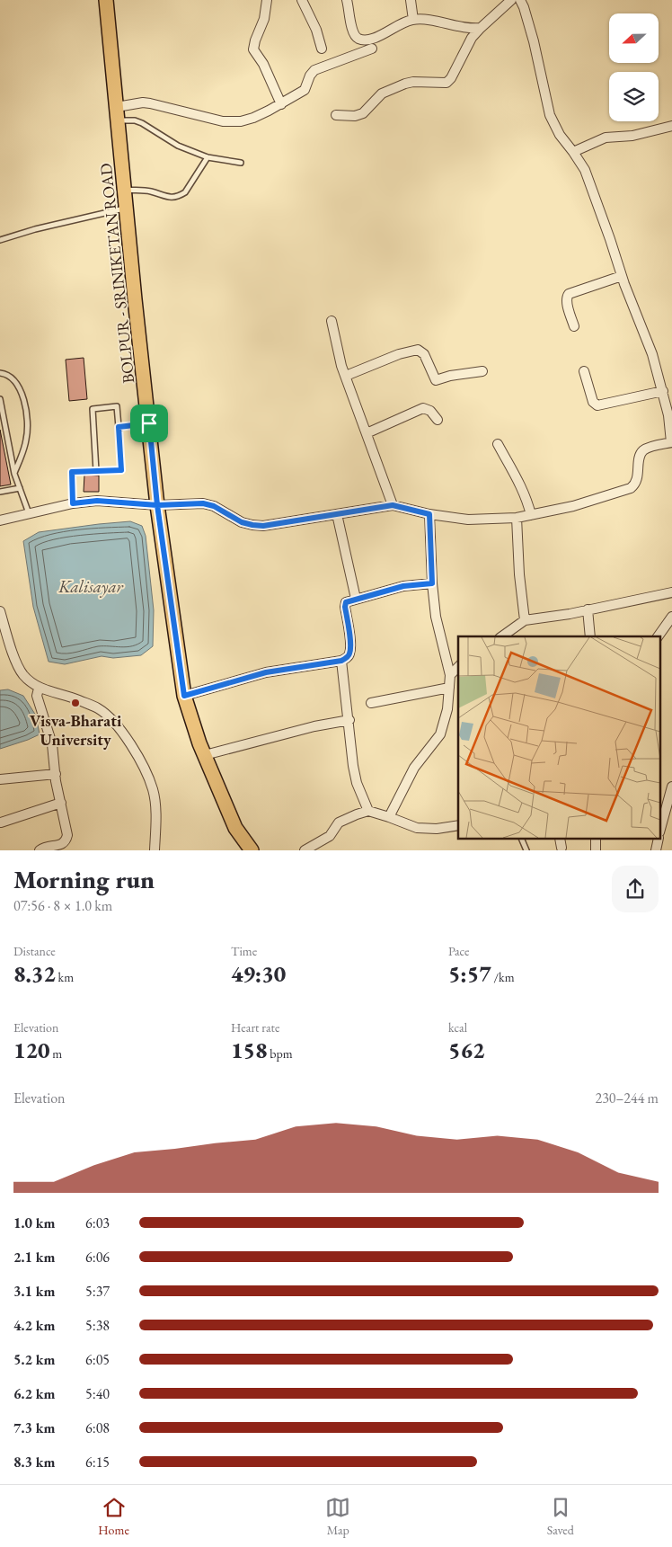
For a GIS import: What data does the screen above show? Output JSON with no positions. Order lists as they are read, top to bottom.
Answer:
{
  "streets": {
    "main road": ["BOLPUR - SRINIKETAN ROAD"]
  },
  "water": ["Kalisayar"],
  "places": ["Visva-Bharati University"],
  "north": "left",
  "page": {
    "heading": ["Morning run", "07:56 · 8 × 1.0 km"],
    "stats": [
      ["Distance", "8.32 km"],
      ["Time", "49:30"],
      ["Pace", "5:57 /km"],
      ["Elevation", "120 m"],
      ["Heart rate", "158 bpm"],
      ["kcal", "562"]
    ],
    "chart": ["Elevation", "230–244 m"],
    "list": [
      {
        "name": "1.0 km",
        "note": "6:03"
      },
      {
        "name": "2.1 km",
        "note": "6:06"
      },
      {
        "name": "3.1 km",
        "note": "5:37"
      },
      {
        "name": "4.2 km",
        "note": "5:38"
      },
      {
        "name": "5.2 km",
        "note": "6:05"
      },
      {
        "name": "6.2 km",
        "note": "5:40"
      },
      {
        "name": "7.3 km",
        "note": "6:08"
      },
      {
        "name": "8.3 km",
        "note": "6:15"
      }
    ],
    "tabs": ["Home", "Map", "Saved"]
  }
}
